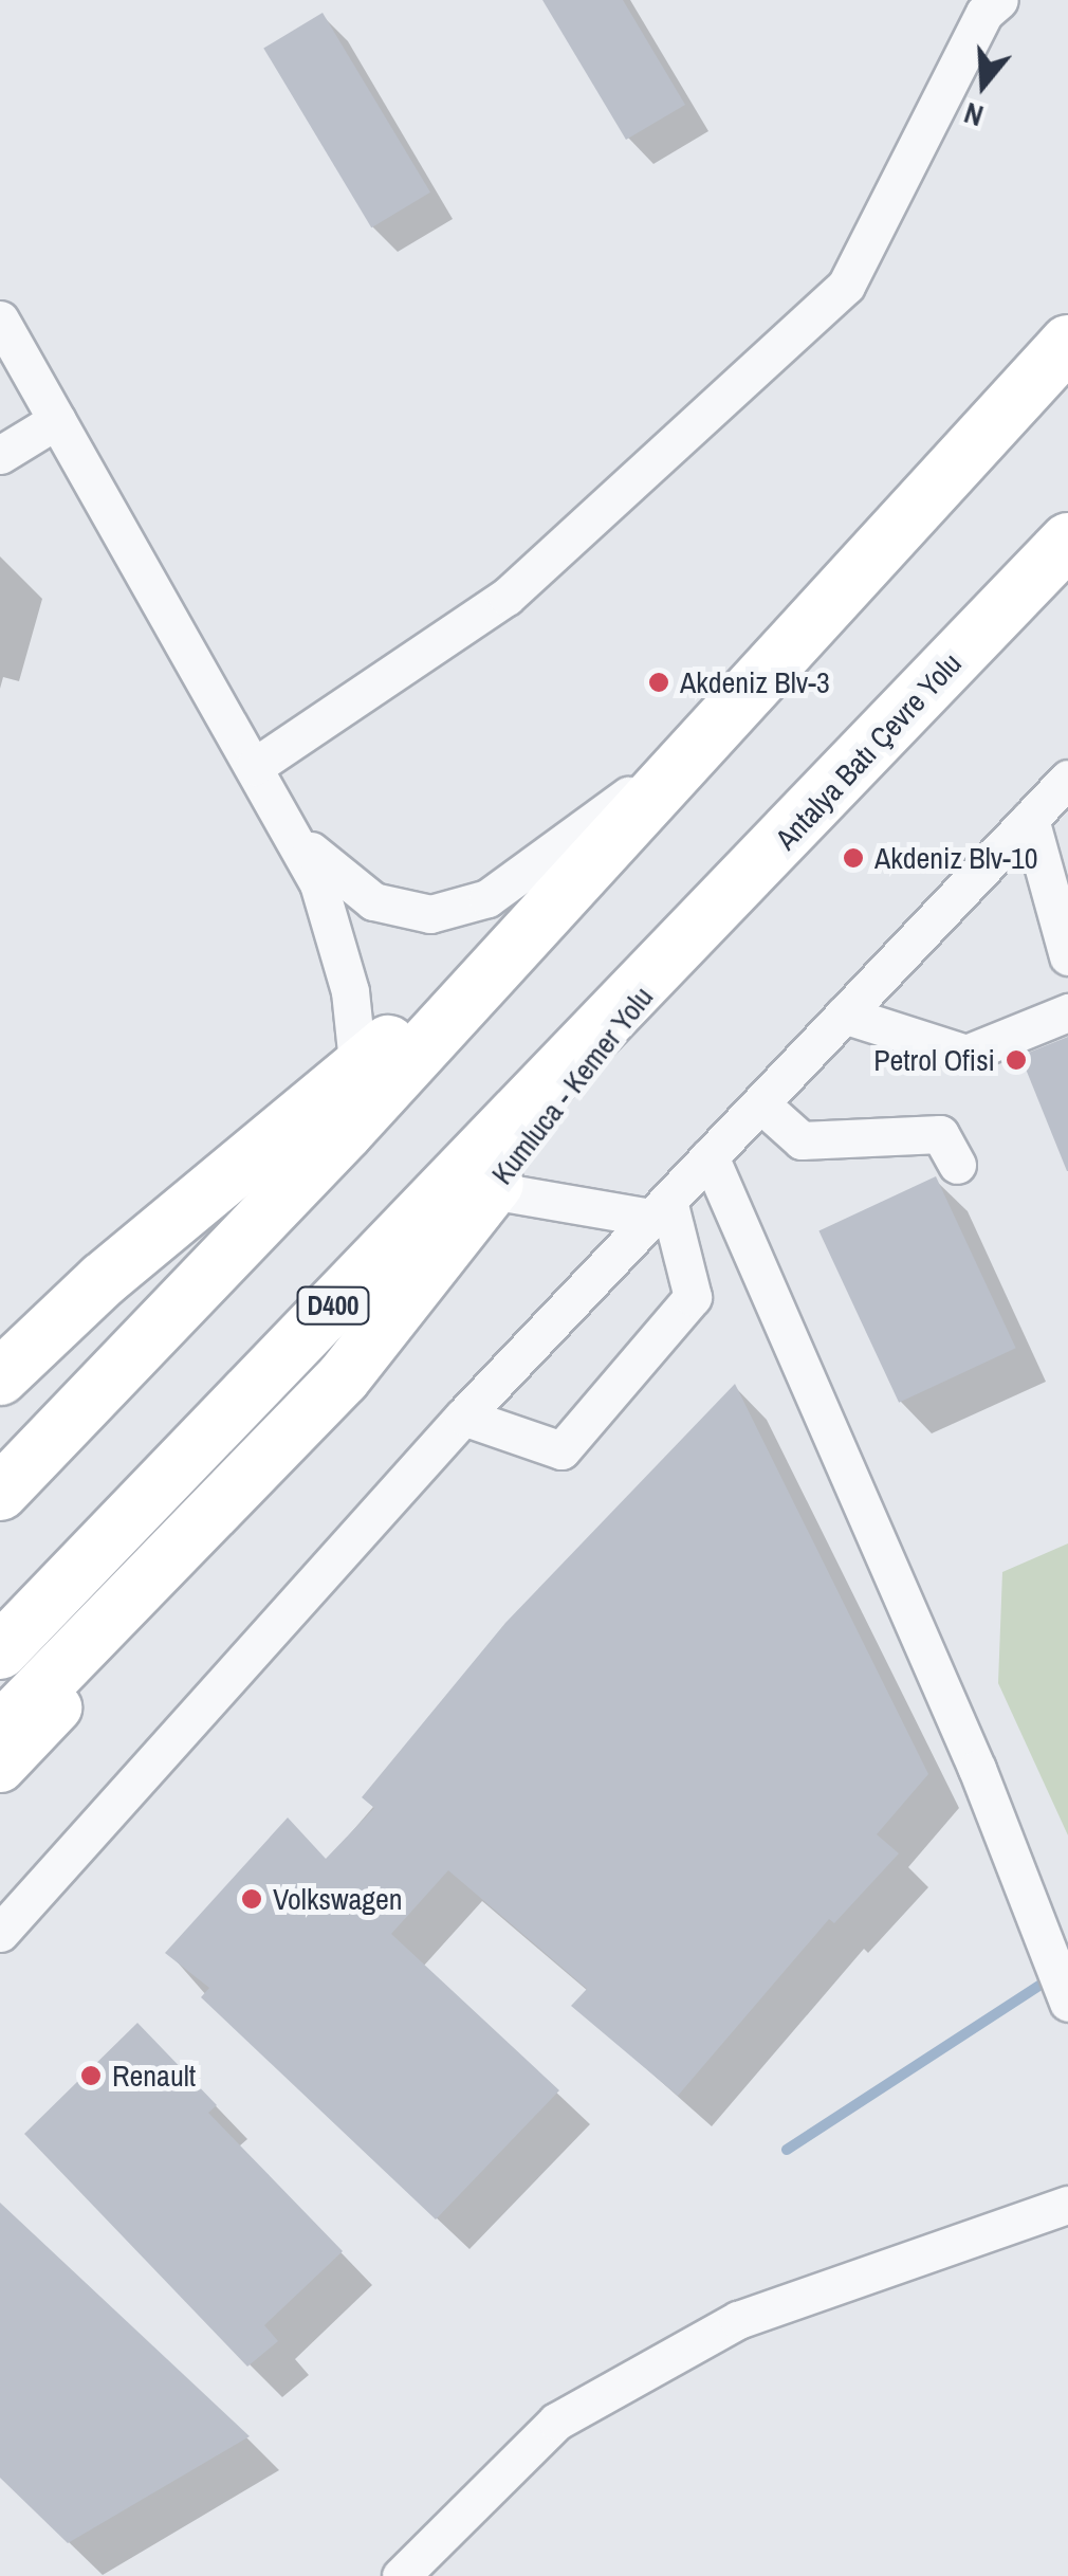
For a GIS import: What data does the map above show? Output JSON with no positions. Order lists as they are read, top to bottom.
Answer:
{
  "streets": {
    "highway": ["Antalya Batı Çevre Yolu", "Kumluca - Kemer Yolu", "D400"]
  },
  "crossings": [
    ["Antalya Batı Çevre Yolu", "Kumluca - Kemer Yolu"]
  ],
  "places": [
    "Akdeniz Blv-3",
    "Akdeniz Blv-10",
    "Petrol Ofisi",
    "Volkswagen",
    "Renault"
  ],
  "north": "bottom"
}
